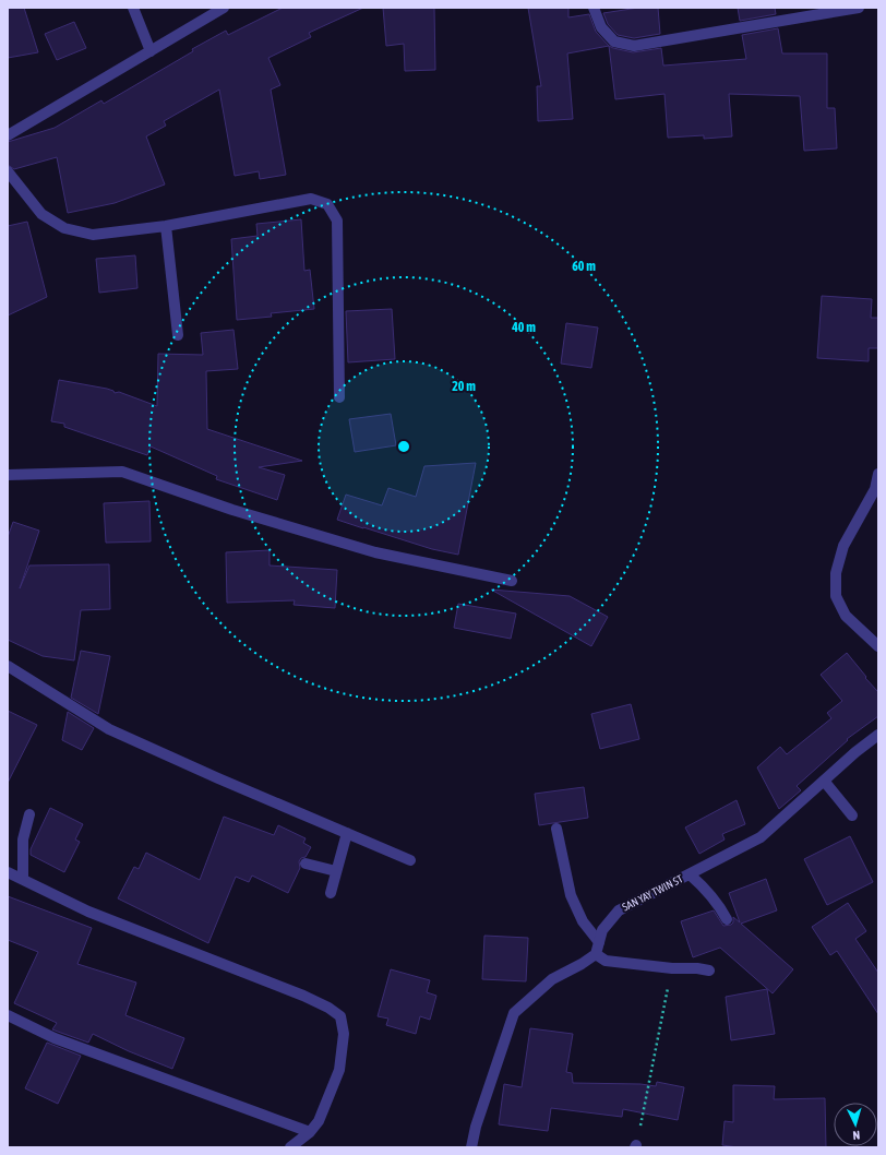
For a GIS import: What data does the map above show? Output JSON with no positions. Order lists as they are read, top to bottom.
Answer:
{
  "streets": {
    "street": ["SAN YAY TWIN ST"]
  },
  "north": "bottom",
  "rings": ["60 m", "40 m", "20 m"]
}
